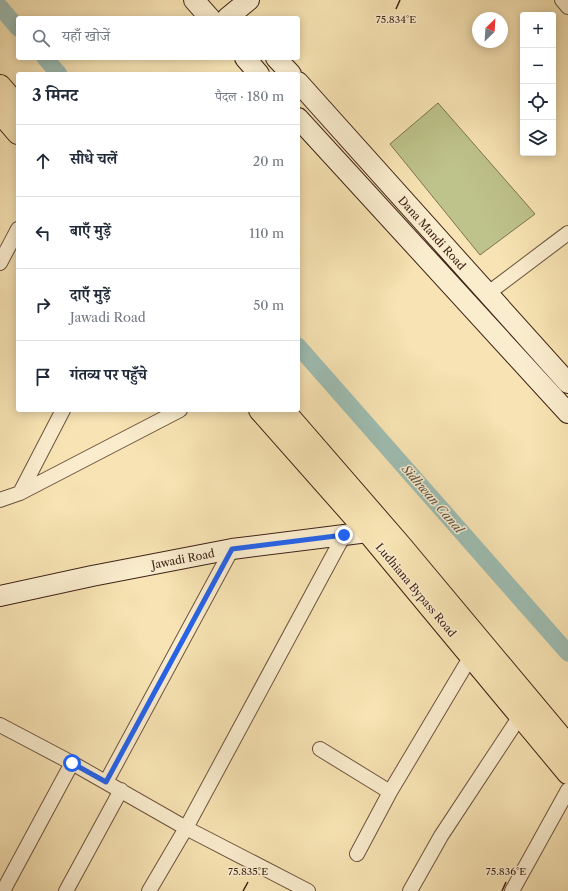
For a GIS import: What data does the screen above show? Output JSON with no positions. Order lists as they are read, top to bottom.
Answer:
{
  "streets": {
    "highway": ["Ludhiana Bypass Road"],
    "street": ["Dana Mandi Road", "Jawadi Road"]
  },
  "crossings": [
    ["Jawadi Road", "Ludhiana Bypass Road"]
  ],
  "water": ["Sidhwan Canal"],
  "north": "top right",
  "page": {
    "map_buttons": ["+", "−"],
    "search": "यहाँ खोजें",
    "heading": ["3 मिनट", "पैदल · 180 m"],
    "list": [
      ["सीधे चलें", "20 m"],
      ["बाएँ मुड़ें", "110 m"],
      ["दाएँ मुड़ें", "Jawadi Road", "50 m"],
      "गंतव्य पर पहुँचे"
    ]
  },
  "coordinates": ["75.834°E", "75.835°E", "75.836°E"]
}
